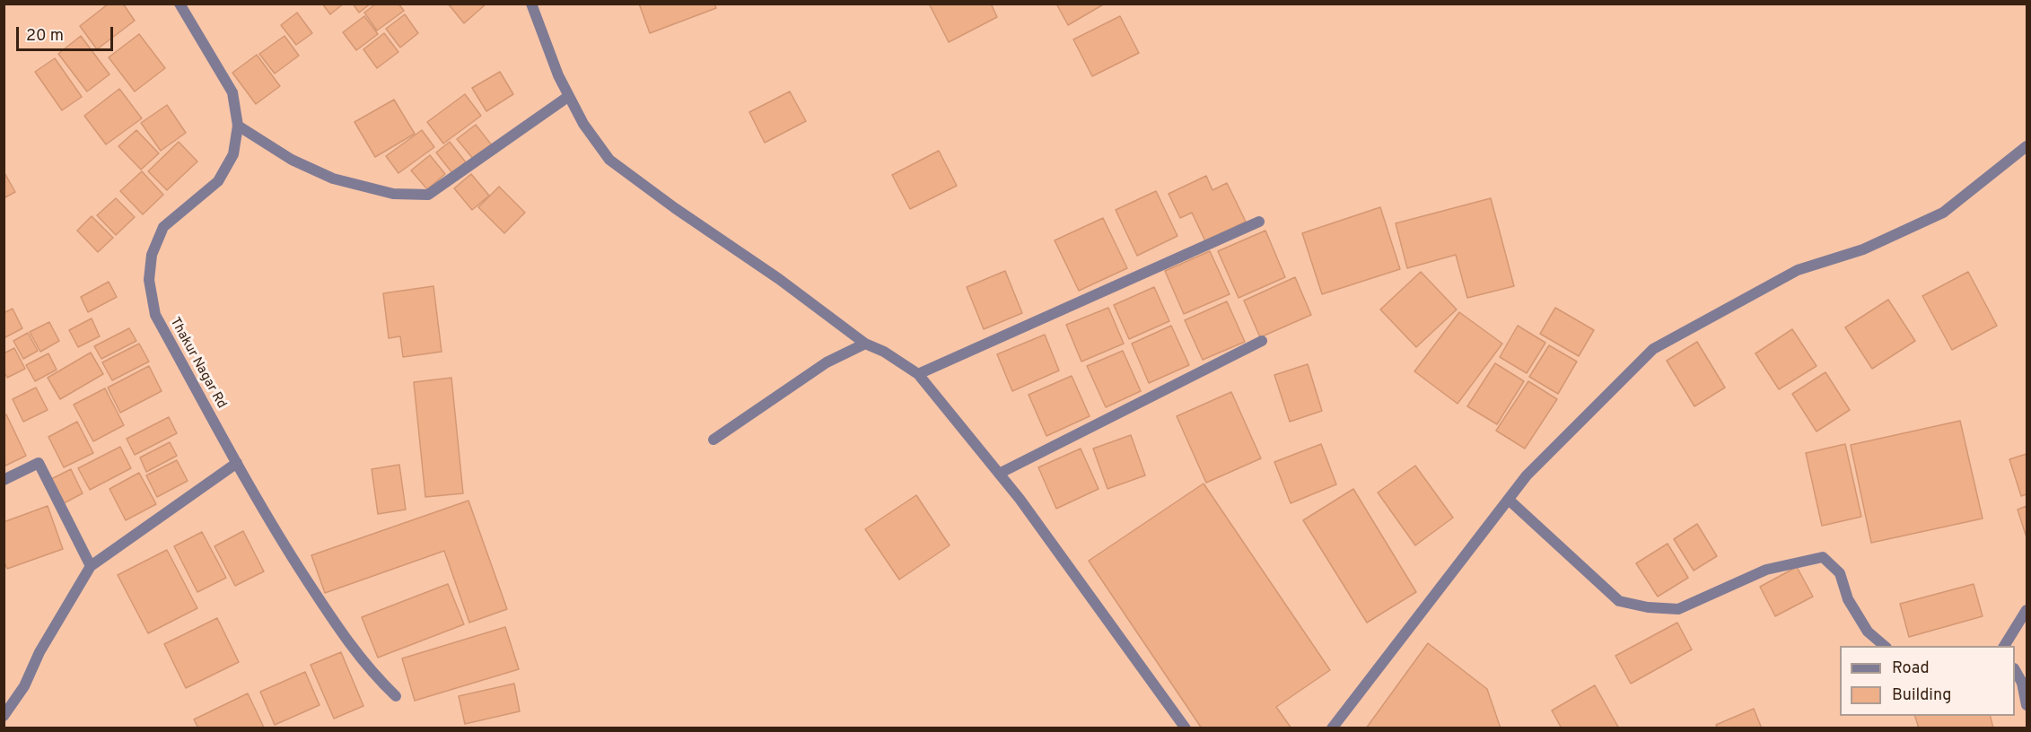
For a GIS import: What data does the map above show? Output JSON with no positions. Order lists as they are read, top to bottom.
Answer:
{
  "streets": {
    "street": ["Thakur Nagar Rd"]
  },
  "legend": ["Road", "Building"],
  "scale_bar": "20 m"
}
